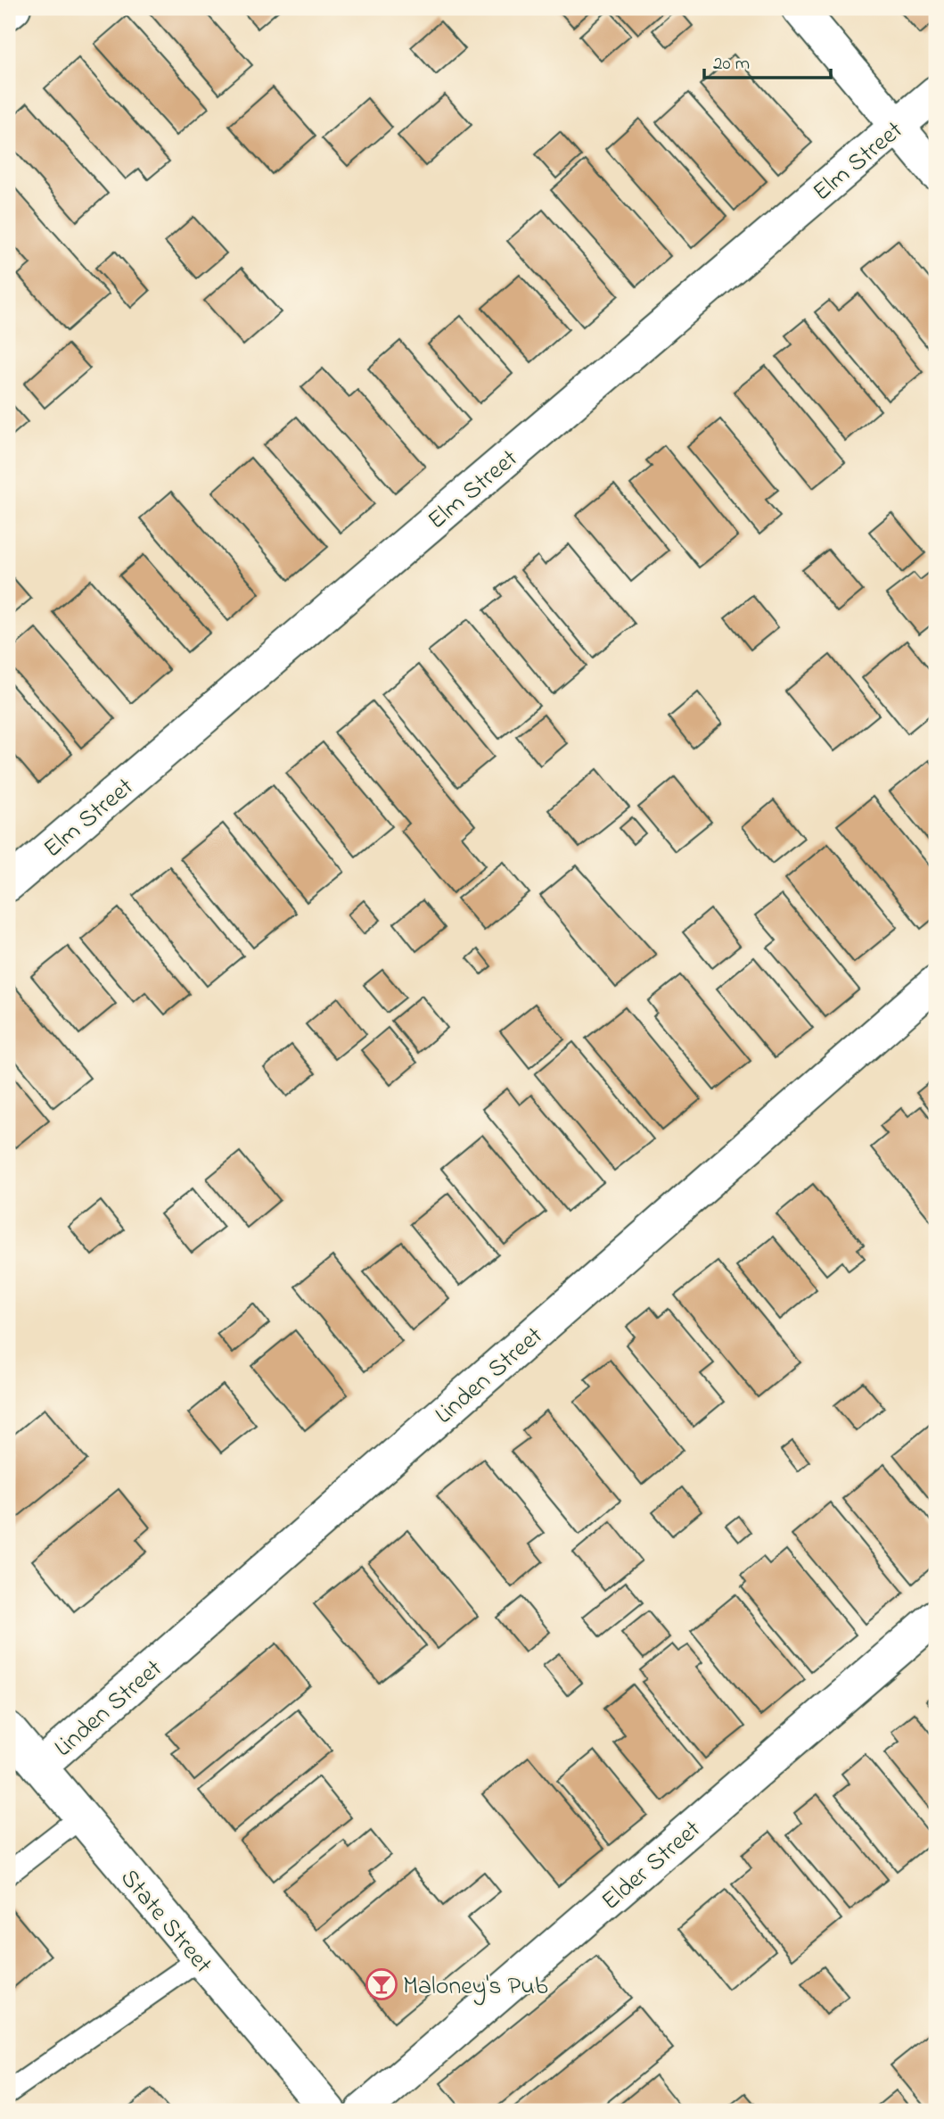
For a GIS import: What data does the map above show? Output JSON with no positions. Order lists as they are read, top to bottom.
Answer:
{
  "streets": {
    "street": [
      "Elm Street",
      "Linden Street",
      "Elder Street",
      "State Street"
    ]
  },
  "crossings": [
    ["Linden Street", "State Street"]
  ],
  "places": {
    "bar": ["Maloney's Pub"]
  },
  "scale_bar": "20 m"
}
